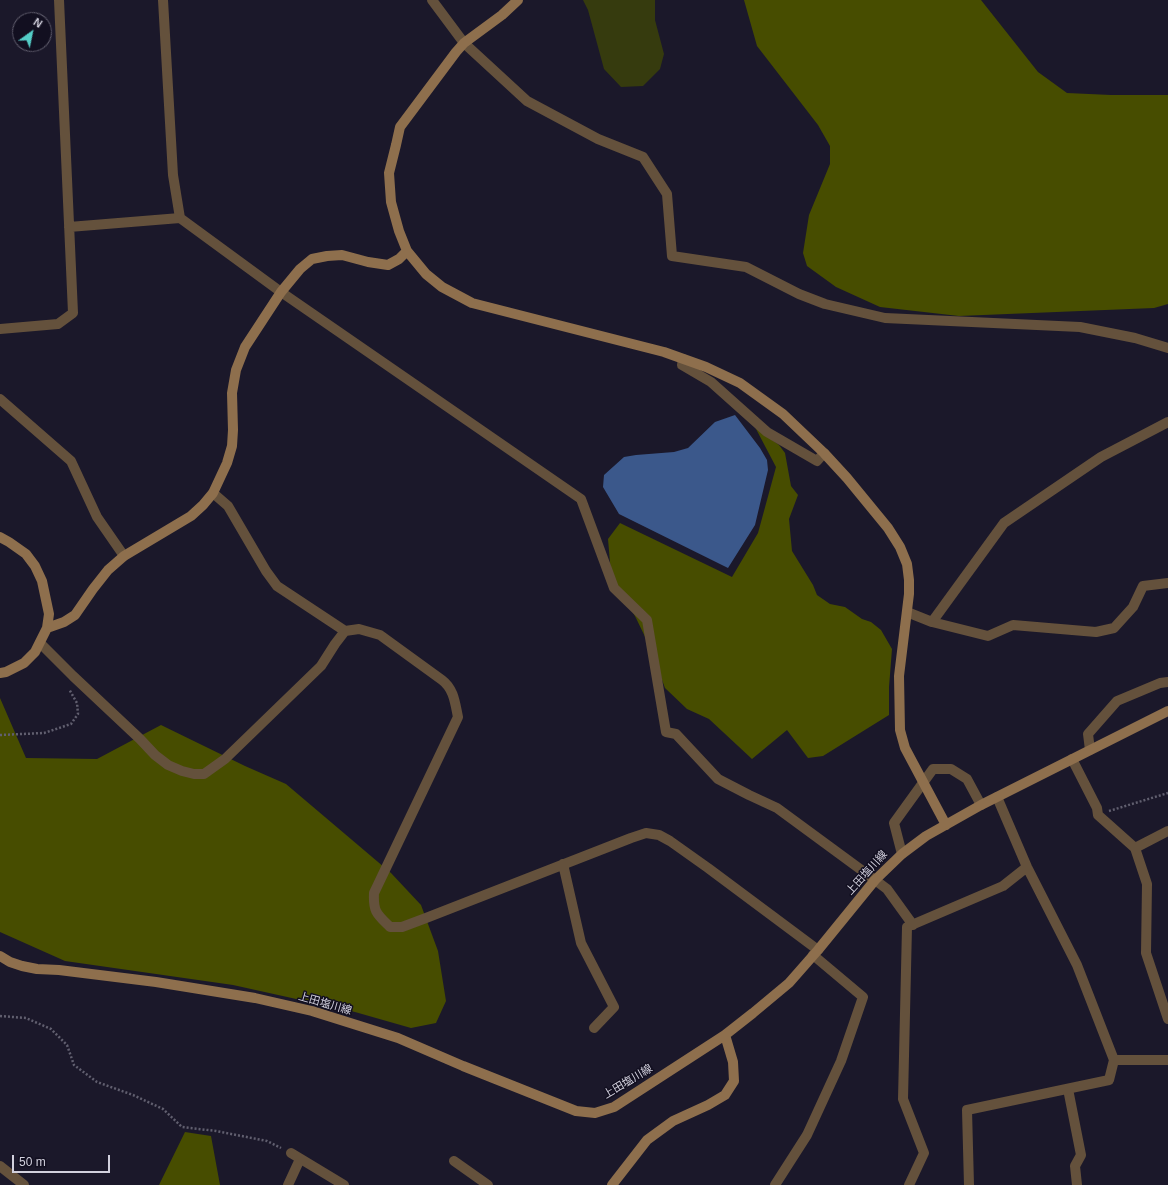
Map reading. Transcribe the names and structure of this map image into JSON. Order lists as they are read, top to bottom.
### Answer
{
  "streets": {
    "street": ["上田塩川線"]
  },
  "scale_bar": "50 m",
  "north": "top right"
}
